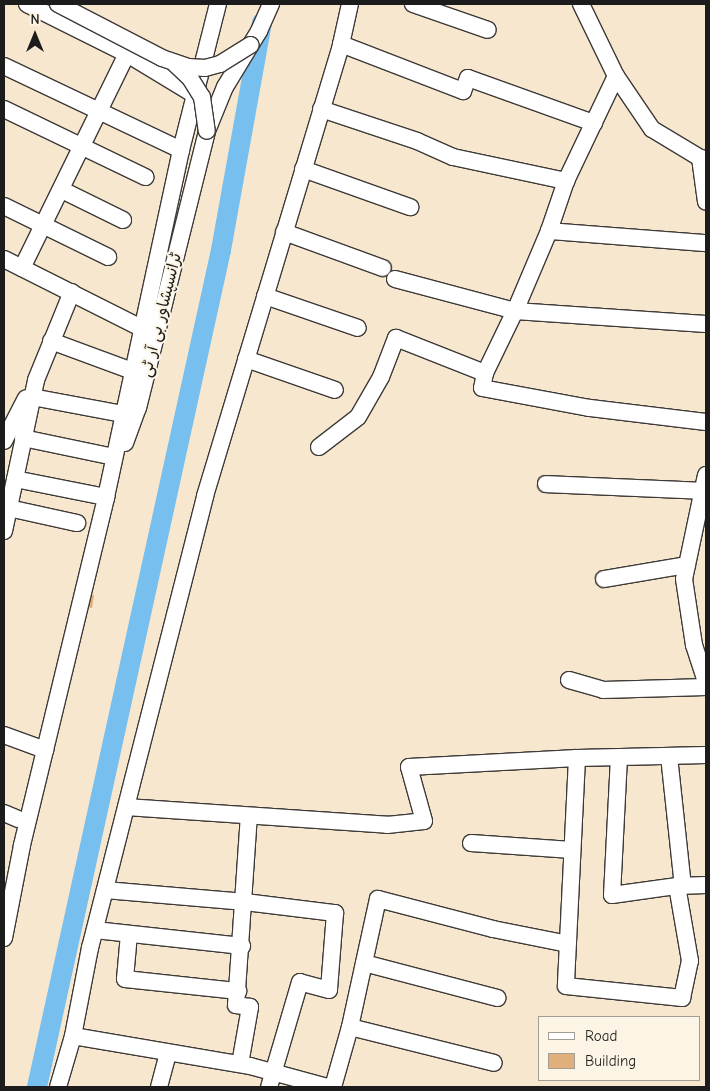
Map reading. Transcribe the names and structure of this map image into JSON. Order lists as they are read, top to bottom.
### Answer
{
  "streets": {
    "street": ["ٹرانسپشاور بی آر ٹی"]
  },
  "legend": ["Road", "Building"],
  "north": "top"
}
